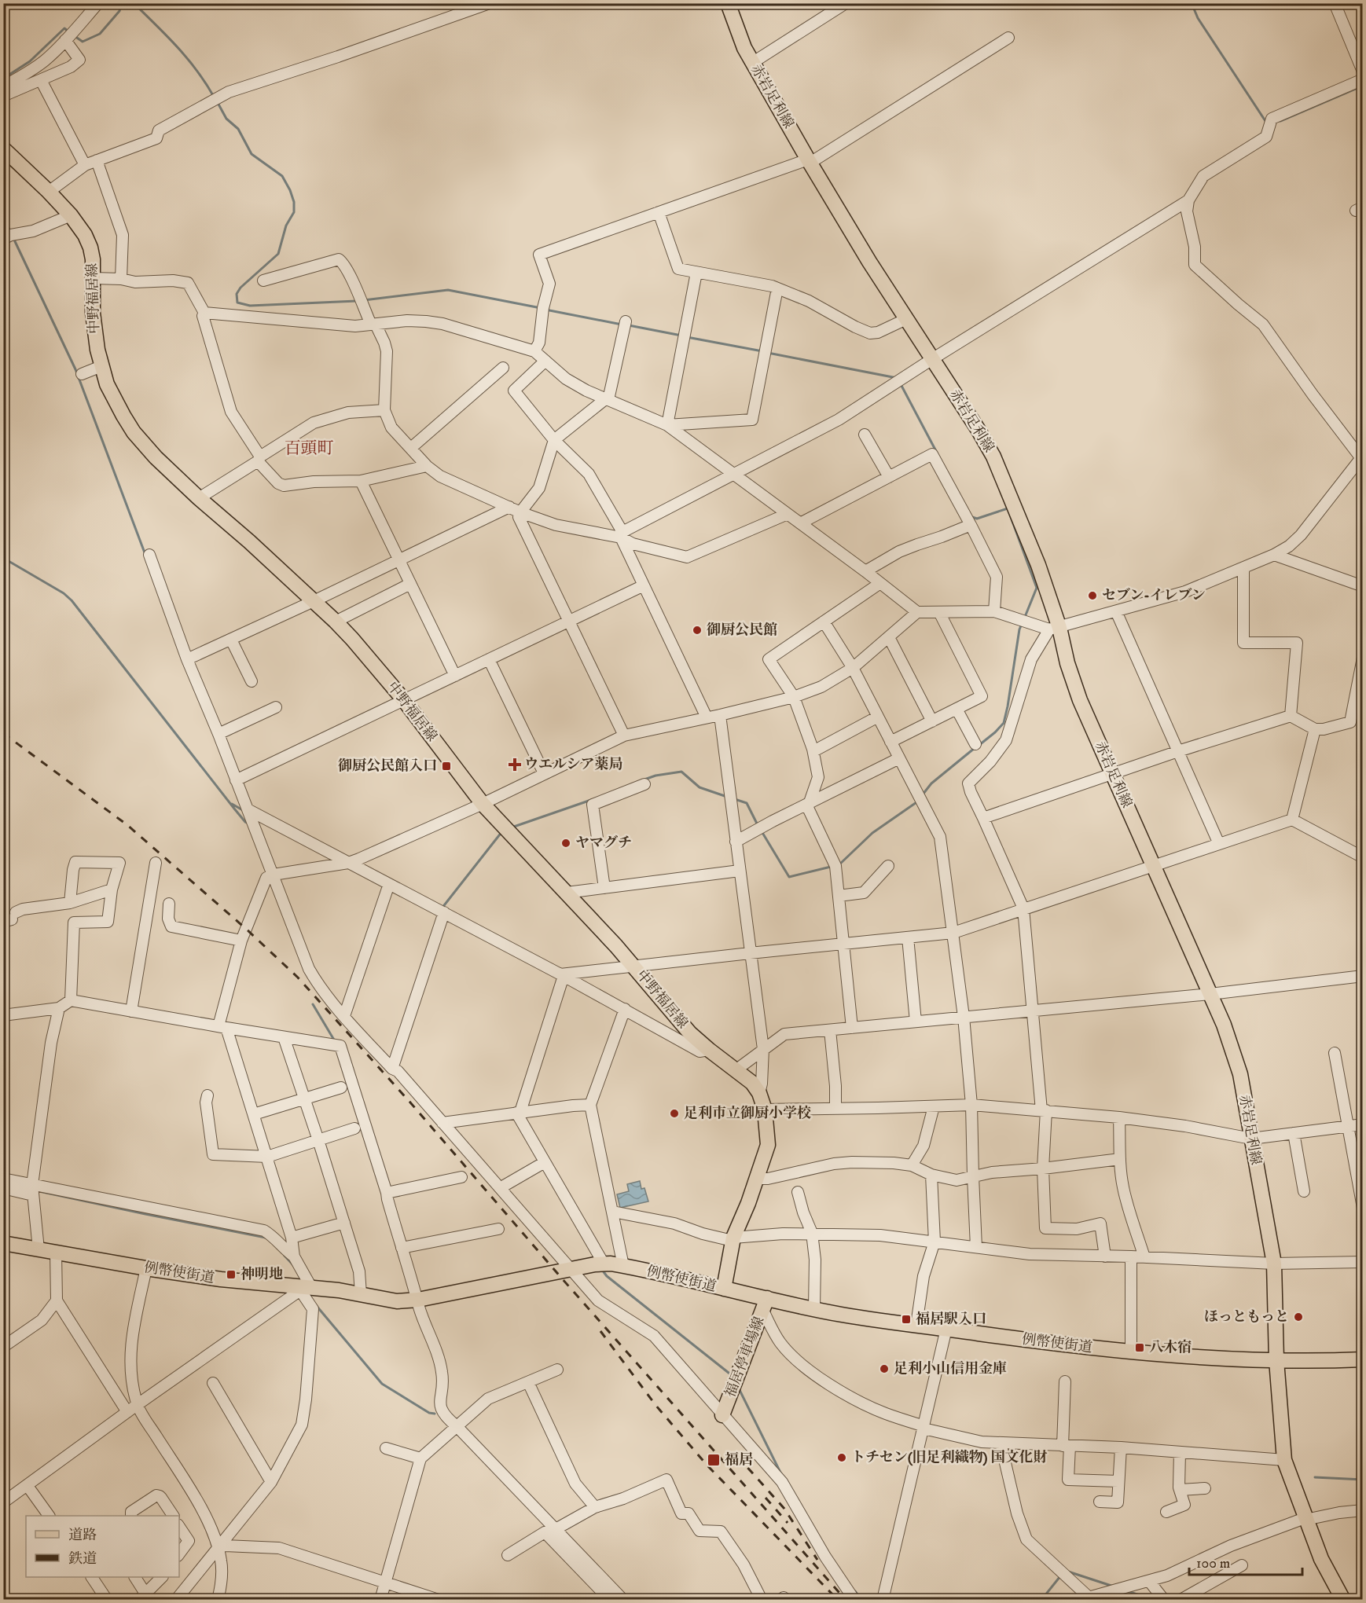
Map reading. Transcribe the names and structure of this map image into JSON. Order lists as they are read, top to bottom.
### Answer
{
  "streets": {
    "main road": [
      "赤岩足利線",
      "中野福居線",
      "例幣使街道",
      "福居停車場線"
    ]
  },
  "crossings": [
    ["赤岩足利線", "例幣使街道"],
    ["中野福居線", "例幣使街道"],
    ["例幣使街道", "福居停車場線"]
  ],
  "districts": ["百頭町"],
  "places": {
    "other": [
      "セブン-イレブン",
      "御厨公民館",
      "ヤマグチ",
      "足利市立御厨小学校",
      "ほっともっと",
      "足利小山信用金庫",
      "トチセン(旧足利織物) 国文化財"
    ],
    "health": ["ウエルシア薬局"],
    "transit": [
      "御厨公民館入口",
      "神明地",
      "福居駅入口",
      "八木宿",
      "福居"
    ]
  },
  "legend": ["道路", "鉄道"],
  "scale_bar": "100 m"
}
